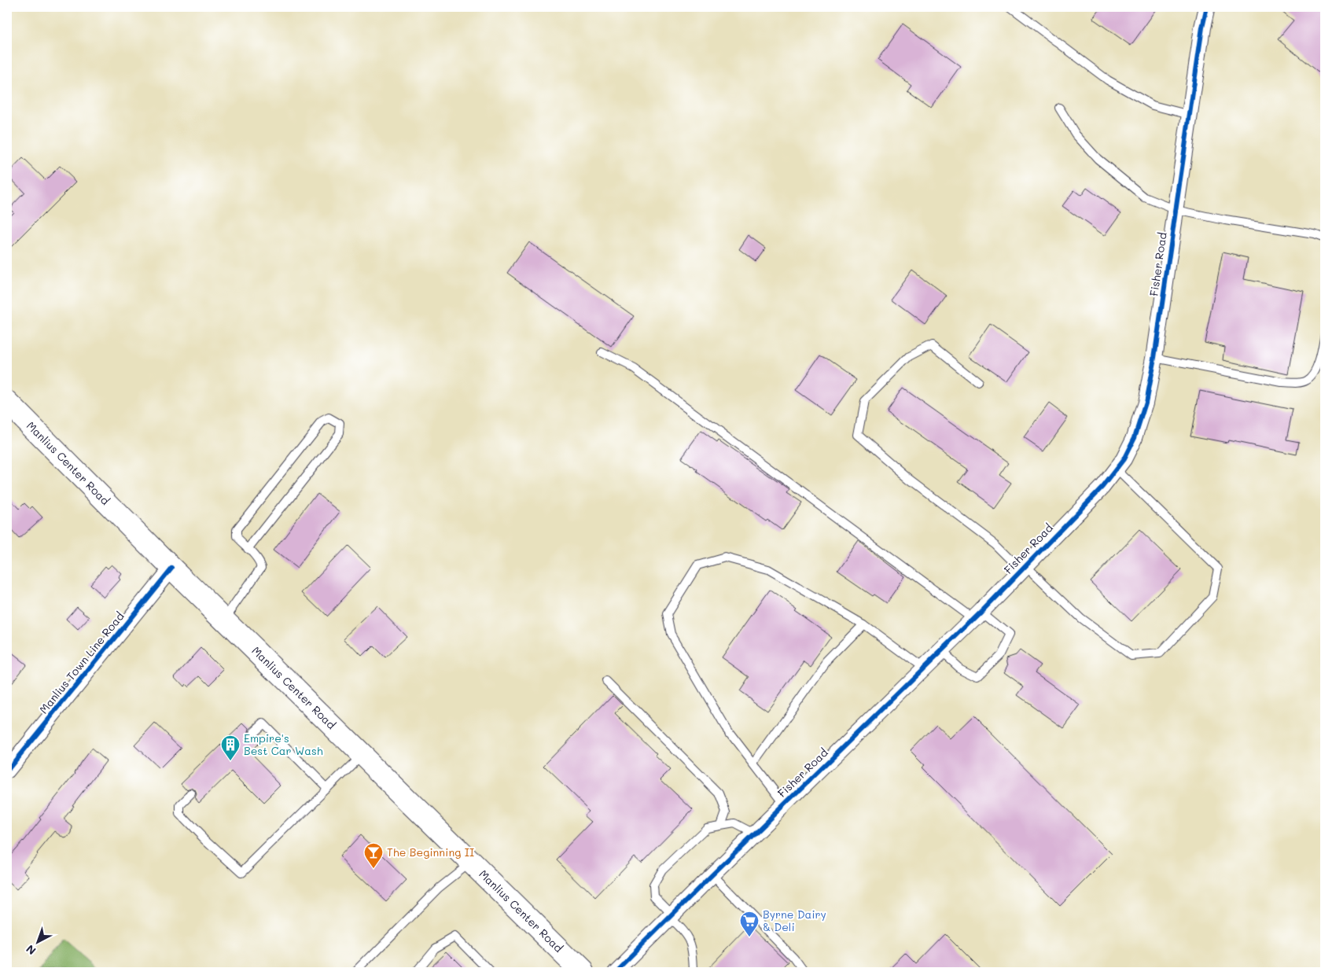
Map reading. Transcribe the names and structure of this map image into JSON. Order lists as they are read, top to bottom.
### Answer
{
  "streets": {
    "main road": ["Manlius Center Road"],
    "street": ["Fisher Road", "Manlius Town Line Road"]
  },
  "crossings": [
    ["Manlius Center Road", "Manlius Town Line Road"]
  ],
  "places": {
    "building": ["Empire's Best Car Wash"],
    "bar": ["The Beginning II"],
    "supermarket": ["Byrne Dairy & Deli"]
  },
  "north": "bottom left"
}
